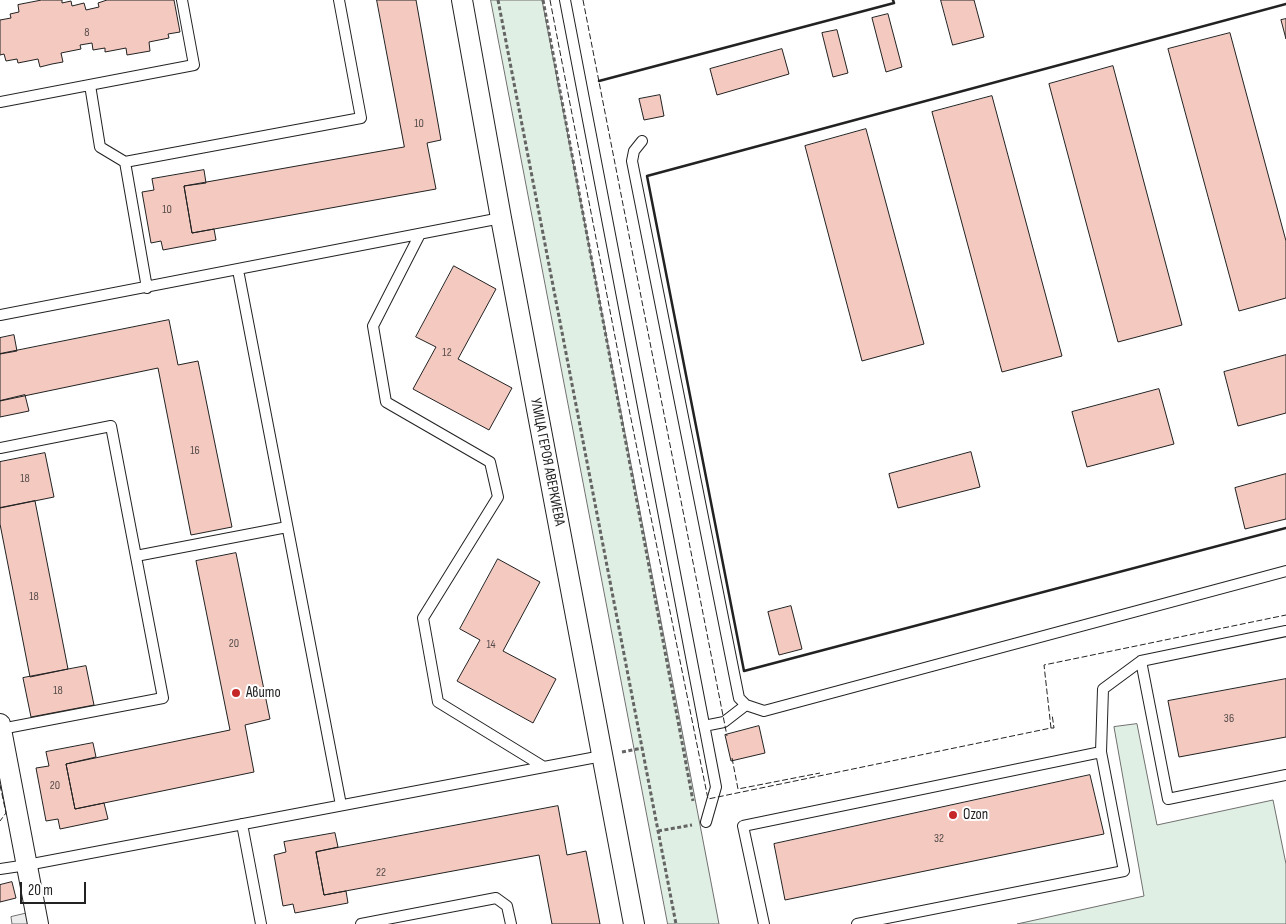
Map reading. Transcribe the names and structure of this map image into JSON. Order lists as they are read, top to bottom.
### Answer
{
  "streets": {
    "street": ["УЛИЦА ГЕРОЯ АВЕРКИЕВА"]
  },
  "places": ["Авито", "Ozon"],
  "house_numbers": [
    "8",
    "10",
    "10",
    "12",
    "16",
    "18",
    "18",
    "20",
    "14",
    "18",
    "36",
    "20",
    "32",
    "22"
  ],
  "scale_bar": "20 m"
}
